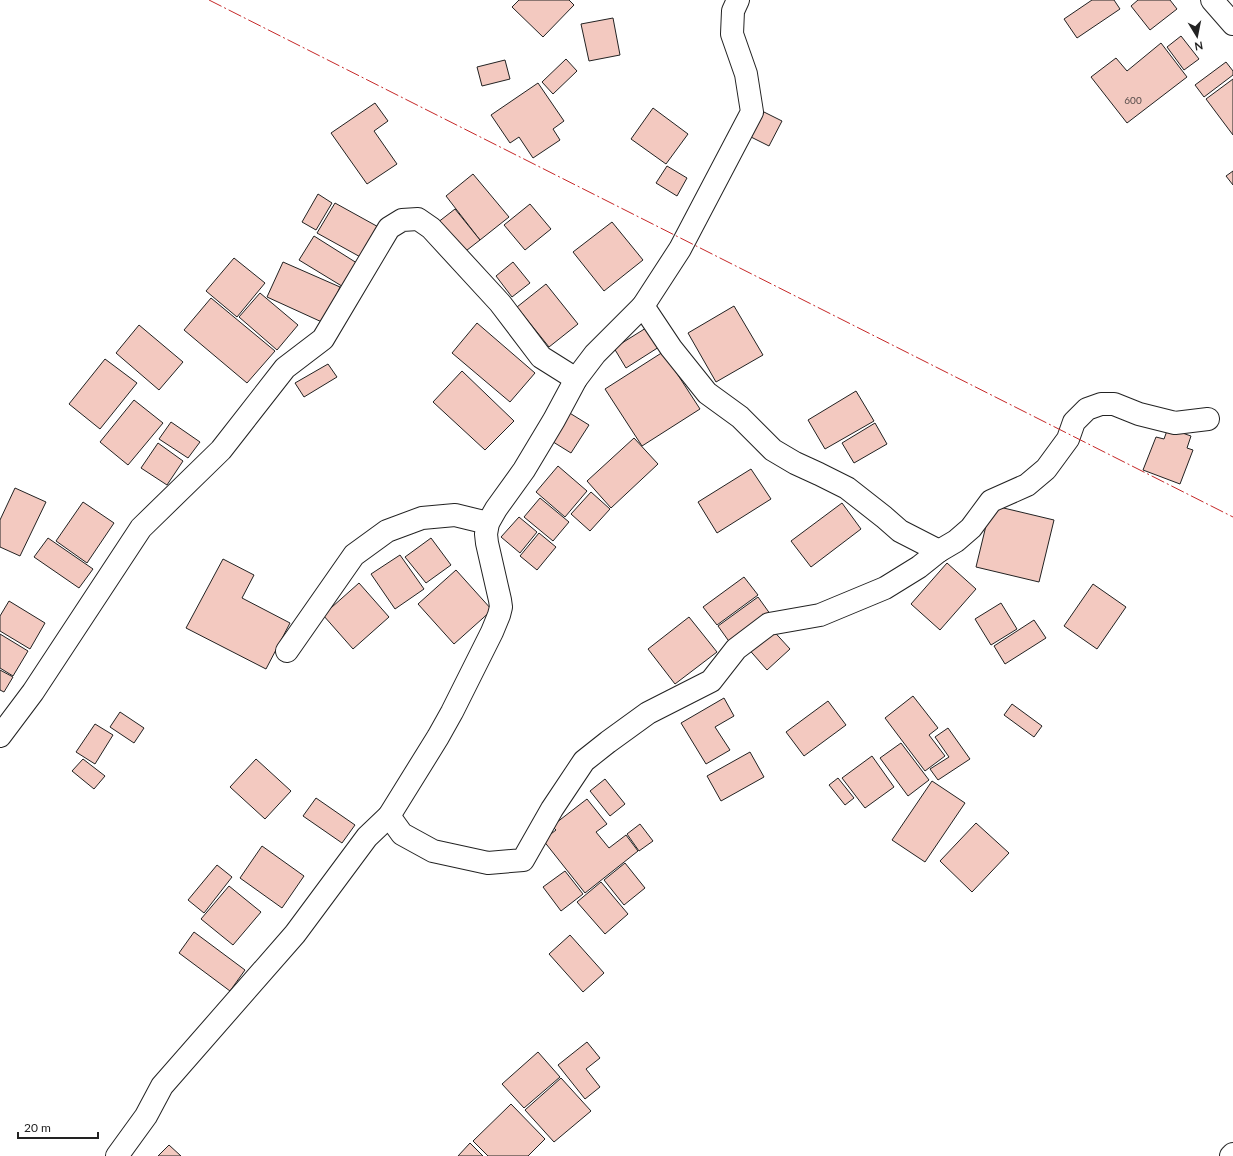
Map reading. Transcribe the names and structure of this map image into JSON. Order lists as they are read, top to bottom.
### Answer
{
  "house_numbers": ["600"],
  "scale_bar": "20 m",
  "north": "bottom"
}
